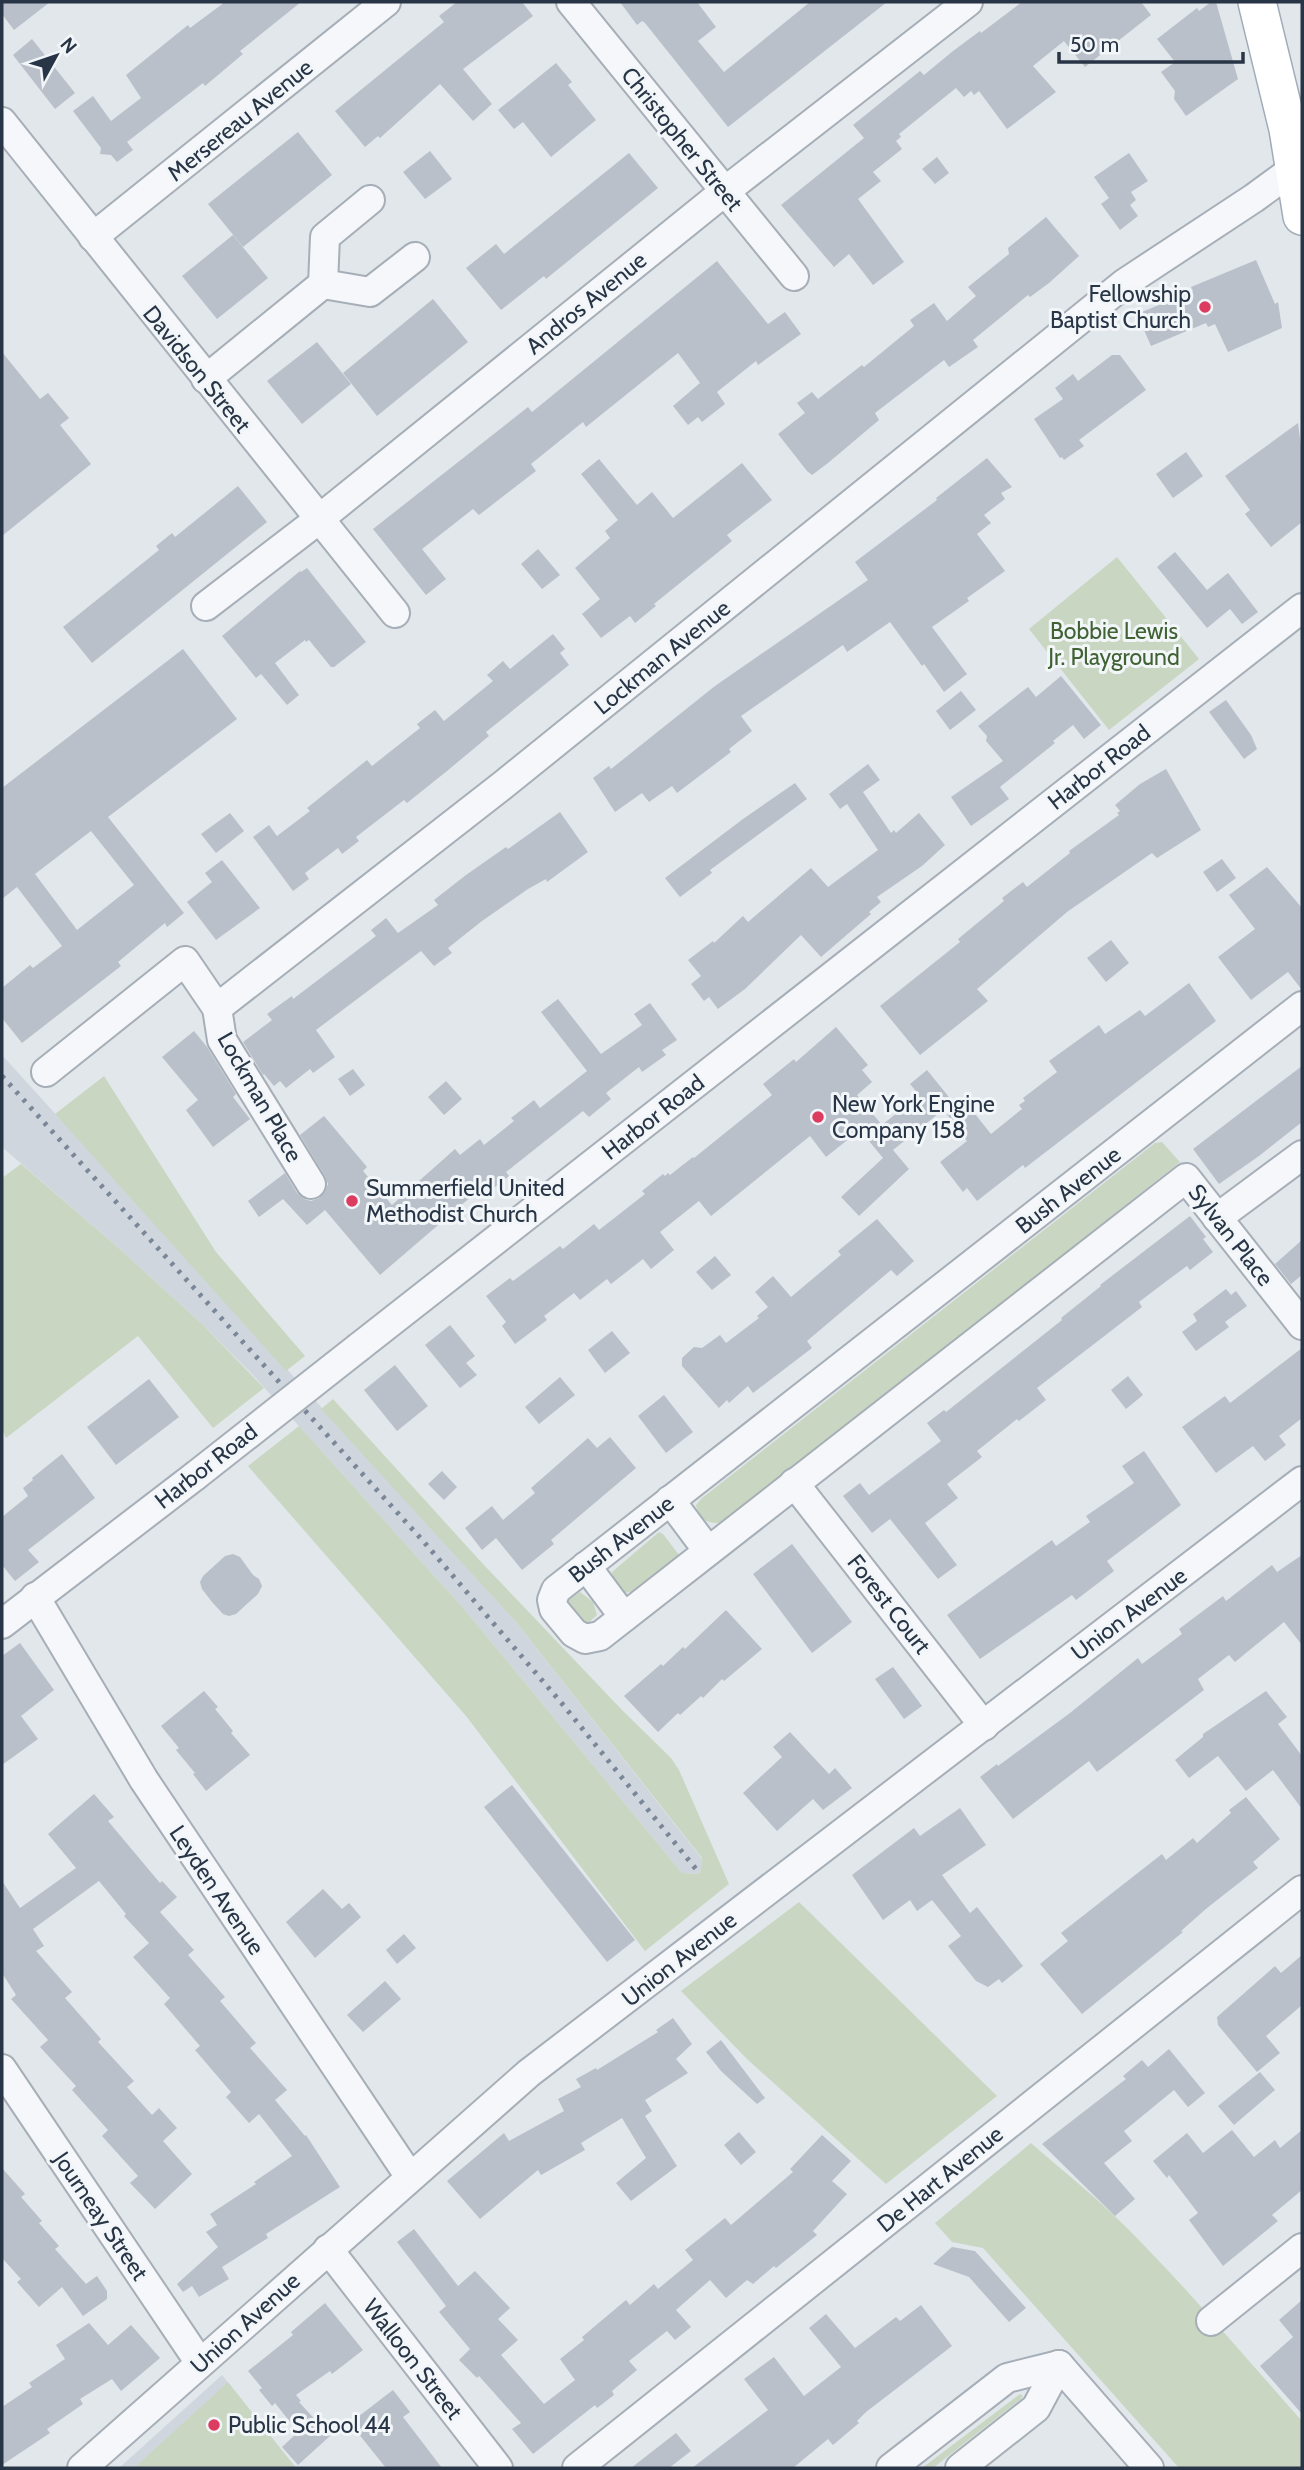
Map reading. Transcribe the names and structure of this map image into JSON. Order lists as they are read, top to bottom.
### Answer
{
  "streets": {
    "street": [
      "Mersereau Avenue",
      "Christopher Street",
      "Andros Avenue",
      "Davidson Street",
      "Lockman Avenue",
      "Harbor Road",
      "Lockman Place",
      "Bush Avenue",
      "Sylvan Place",
      "Forest Court",
      "Union Avenue",
      "Leyden Avenue",
      "De Hart Avenue",
      "Journeay Street",
      "Walloon Street"
    ]
  },
  "crossings": [
    ["Mersereau Avenue", "Davidson Street"],
    ["Christopher Street", "Andros Avenue"],
    ["Andros Avenue", "Davidson Street"],
    ["Lockman Avenue", "Lockman Place"],
    ["Harbor Road", "Leyden Avenue"],
    ["Bush Avenue", "Sylvan Place"],
    ["Bush Avenue", "Forest Court"],
    ["Forest Court", "Union Avenue"],
    ["Union Avenue", "Leyden Avenue"],
    ["Union Avenue", "Journeay Street"],
    ["Union Avenue", "Walloon Street"]
  ],
  "parks": ["Bobbie Lewis Jr. Playground"],
  "places": [
    "Fellowship Baptist Church",
    "New York Engine Company 158",
    "Summerfield United Methodist Church",
    "Public School 44"
  ],
  "scale_bar": "50 m",
  "north": "top right"
}
